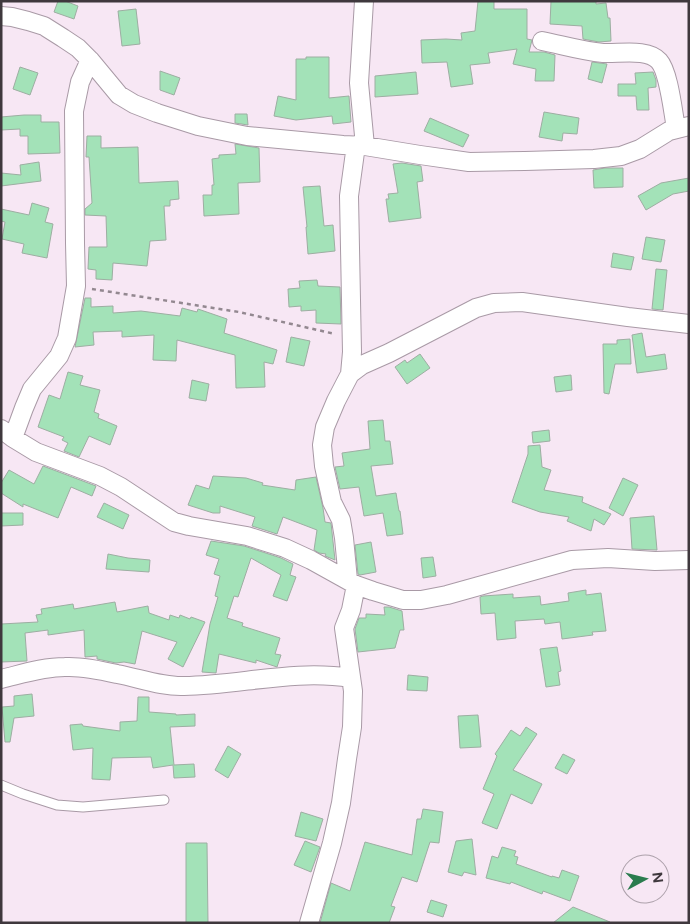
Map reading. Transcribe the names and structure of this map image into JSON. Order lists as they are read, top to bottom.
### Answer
{
  "north": "right"
}
